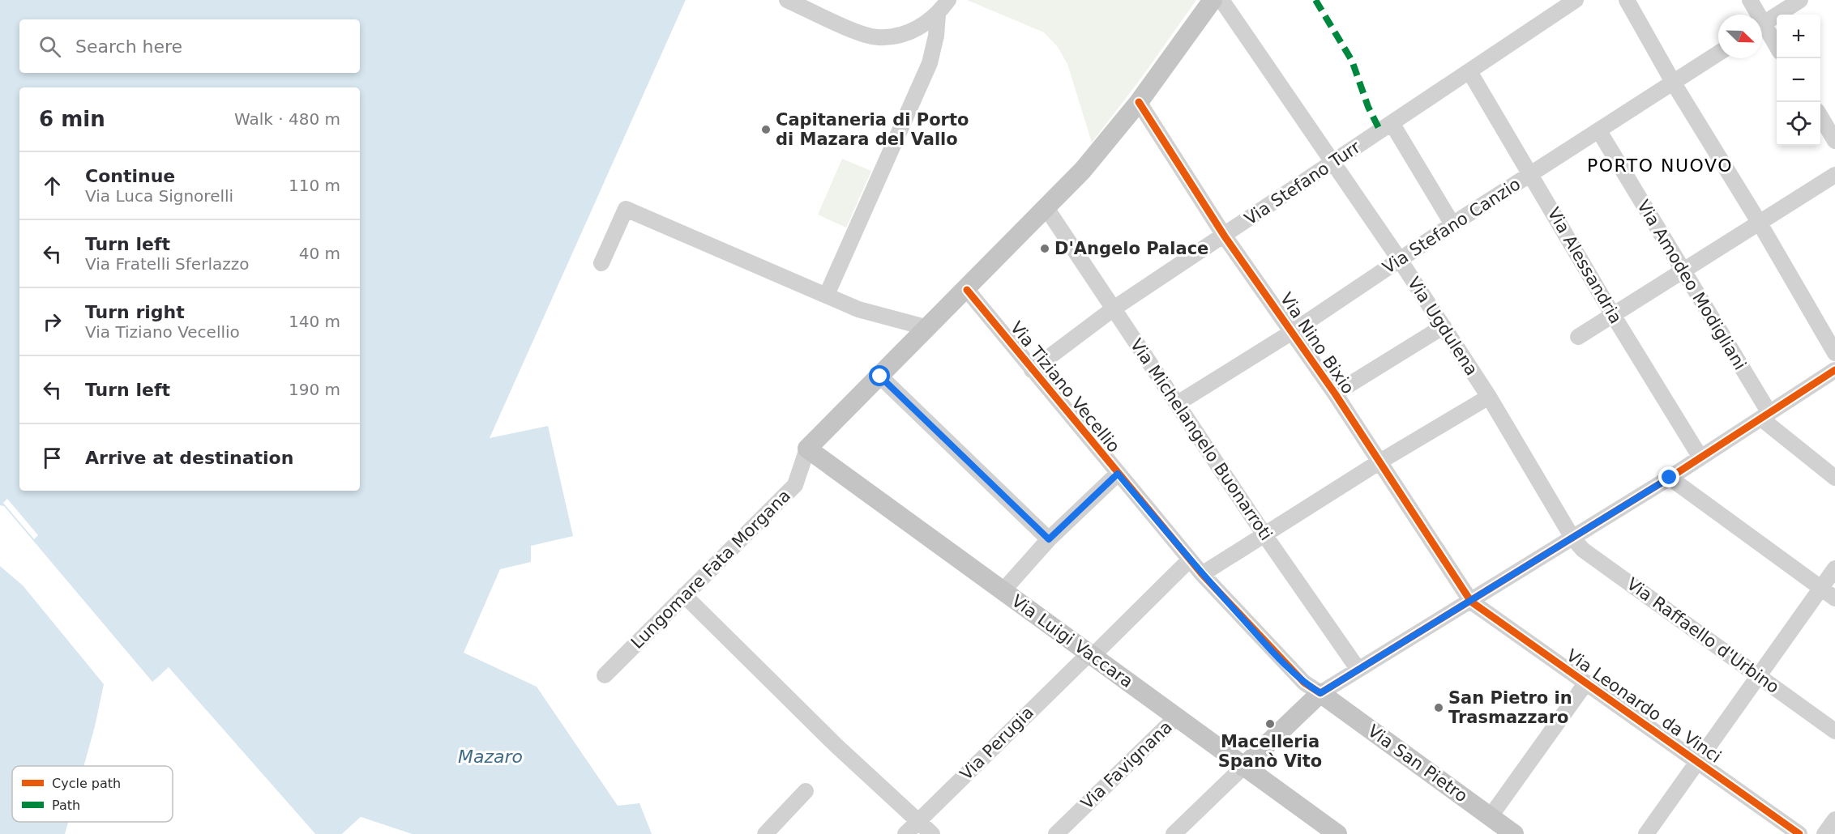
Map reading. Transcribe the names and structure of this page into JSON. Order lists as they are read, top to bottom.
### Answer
{
  "streets": {
    "main road": ["Lungomare Fata Morgana", "Via Luigi Vaccara", "Via San Pietro"],
    "street": [
      "Via Stefano Turr",
      "Via Stefano Canzio",
      "Via Alessandria",
      "Via Amodeo Modigliani",
      "Via Ugdulena",
      "Via Nino Bixio",
      "Via Tiziano Vecellio",
      "Via Michelangelo Buonarroti",
      "Via Raffaello d'Urbino",
      "Via Leonardo da Vinci",
      "Via Perugia",
      "Via Favignana"
    ]
  },
  "crossings": [
    ["Via Stefano Turr", "Via Alessandria"],
    ["Via Stefano Turr", "Via Ugdulena"],
    ["Via Stefano Turr", "Via Nino Bixio"],
    ["Via Stefano Turr", "Via Tiziano Vecellio"],
    ["Via Stefano Turr", "Via Michelangelo Buonarroti"],
    ["Via Stefano Canzio", "Via Alessandria"],
    ["Via Stefano Canzio", "Via Amodeo Modigliani"],
    ["Via Stefano Canzio", "Via Ugdulena"],
    ["Via Stefano Canzio", "Via Nino Bixio"],
    ["Via Stefano Canzio", "Via Michelangelo Buonarroti"],
    ["Via Ugdulena", "Via Raffaello d'Urbino"],
    ["Via Nino Bixio", "Lungomare Fata Morgana"],
    ["Via Nino Bixio", "Via Leonardo da Vinci"],
    ["Via Tiziano Vecellio", "Lungomare Fata Morgana"],
    ["Via Tiziano Vecellio", "Via Perugia"],
    ["Via Tiziano Vecellio", "Via San Pietro"],
    ["Via Michelangelo Buonarroti", "Lungomare Fata Morgana"],
    ["Lungomare Fata Morgana", "Via Luigi Vaccara"],
    ["Via Luigi Vaccara", "Via Perugia"],
    ["Via Luigi Vaccara", "Via Favignana"]
  ],
  "districts": ["PORTO NUOVO"],
  "water": ["Mazaro"],
  "places": [
    "Capitaneria di Porto di Mazara del Vallo",
    "D'Angelo Palace",
    "San Pietro in Trasmazzaro",
    "Macelleria Spanò Vito"
  ],
  "legend": ["Cycle path", "Path"],
  "north": "bottom right",
  "page": {
    "map_buttons": ["+", "−"],
    "search": "Search here",
    "heading": ["6 min", "Walk · 480 m"],
    "list": [
      ["Continue", "Via Luca Signorelli", "110 m"],
      ["Turn left", "Via Fratelli Sferlazzo", "40 m"],
      ["Turn right", "Via Tiziano Vecellio", "140 m"],
      ["Turn left", "190 m"],
      "Arrive at destination"
    ]
  }
}
